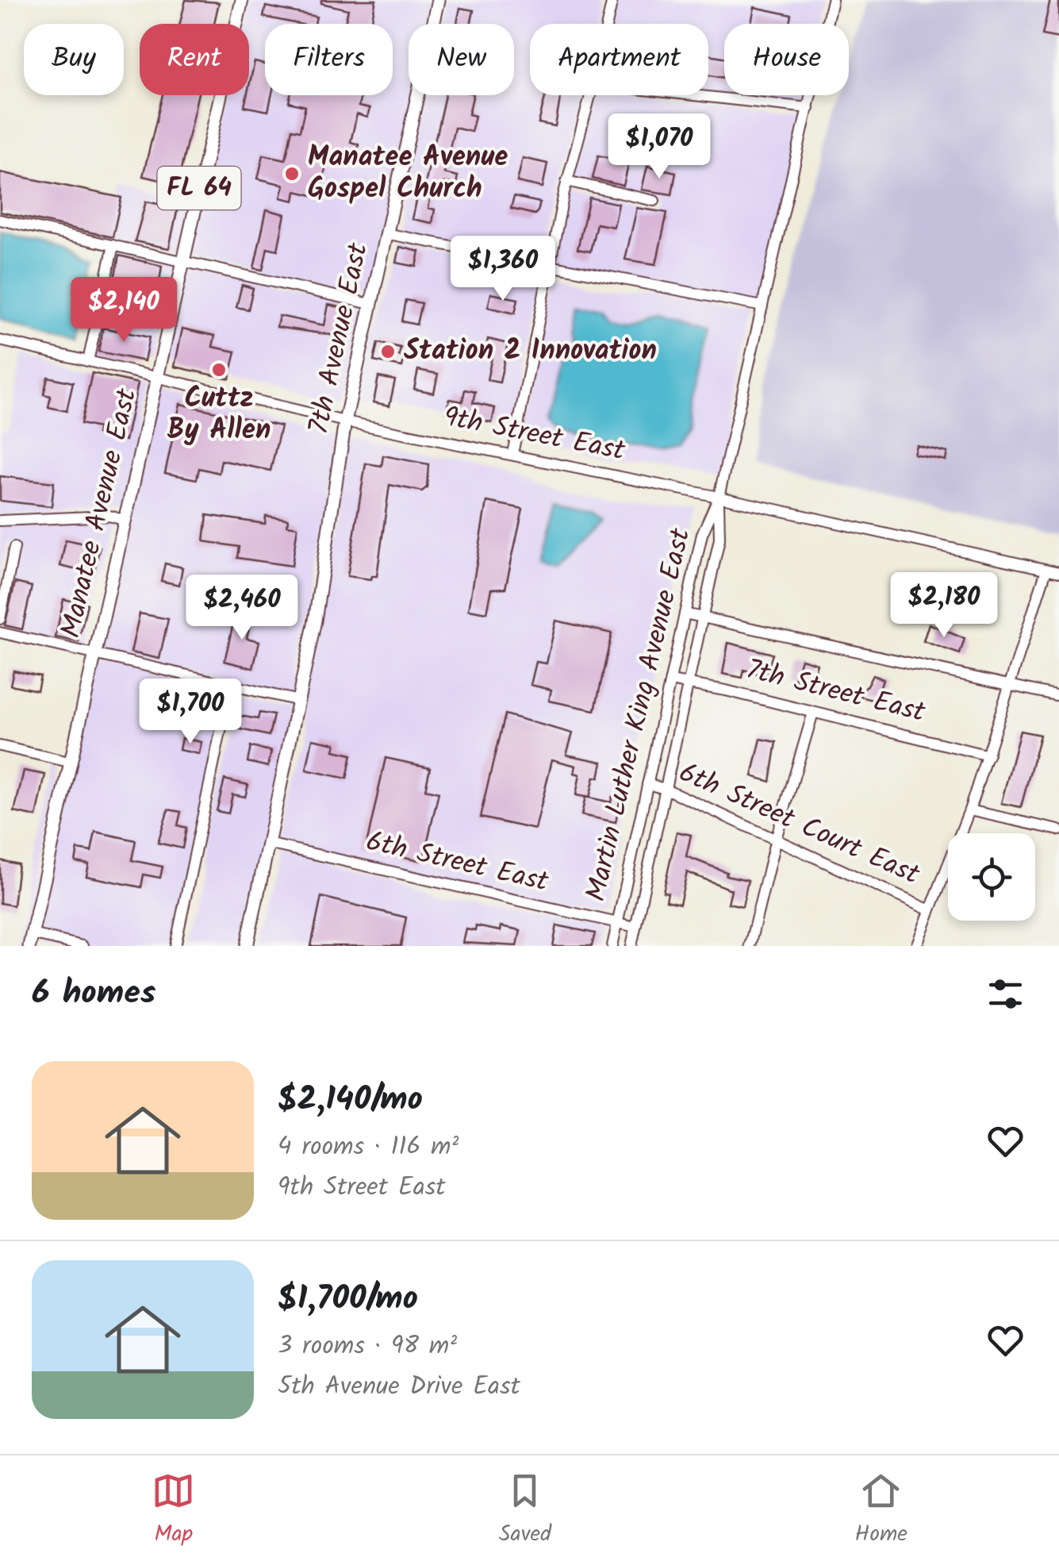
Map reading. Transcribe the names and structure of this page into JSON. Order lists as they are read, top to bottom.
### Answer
{
  "streets": {
    "main road": ["FL 64", "7th Avenue East", "Manatee Avenue East"],
    "street": [
      "9th Street East",
      "7th Street East",
      "Martin Luther King Avenue East",
      "6th Street Court East",
      "6th Street East"
    ]
  },
  "crossings": [
    ["7th Avenue East", "9th Street East"],
    ["7th Avenue East", "6th Street East"],
    ["9th Street East", "Manatee Avenue East"],
    ["9th Street East", "Martin Luther King Avenue East"],
    ["7th Street East", "Martin Luther King Avenue East"],
    ["Martin Luther King Avenue East", "6th Street Court East"],
    ["Martin Luther King Avenue East", "6th Street East"]
  ],
  "places": ["Manatee Avenue Gospel Church", "Station 2 Innovation", "Cuttz By Allen"],
  "page": {
    "chip": [
      "Buy",
      "Rent",
      "Filters",
      "New",
      "Apartment",
      "House"
    ],
    "price": [
      "$1,070",
      "$1,360",
      "$2,140",
      "$2,180",
      "$2,460",
      "$1,700"
    ],
    "heading": "6 homes",
    "list": [
      {
        "name": "$2,140/mo",
        "note": "4 rooms · 116 m² · 9th Street East"
      },
      {
        "name": "$1,700/mo",
        "note": "3 rooms · 98 m² · 5th Avenue Drive East"
      }
    ],
    "tabs": ["Map", "Saved", "Home"]
  }
}
